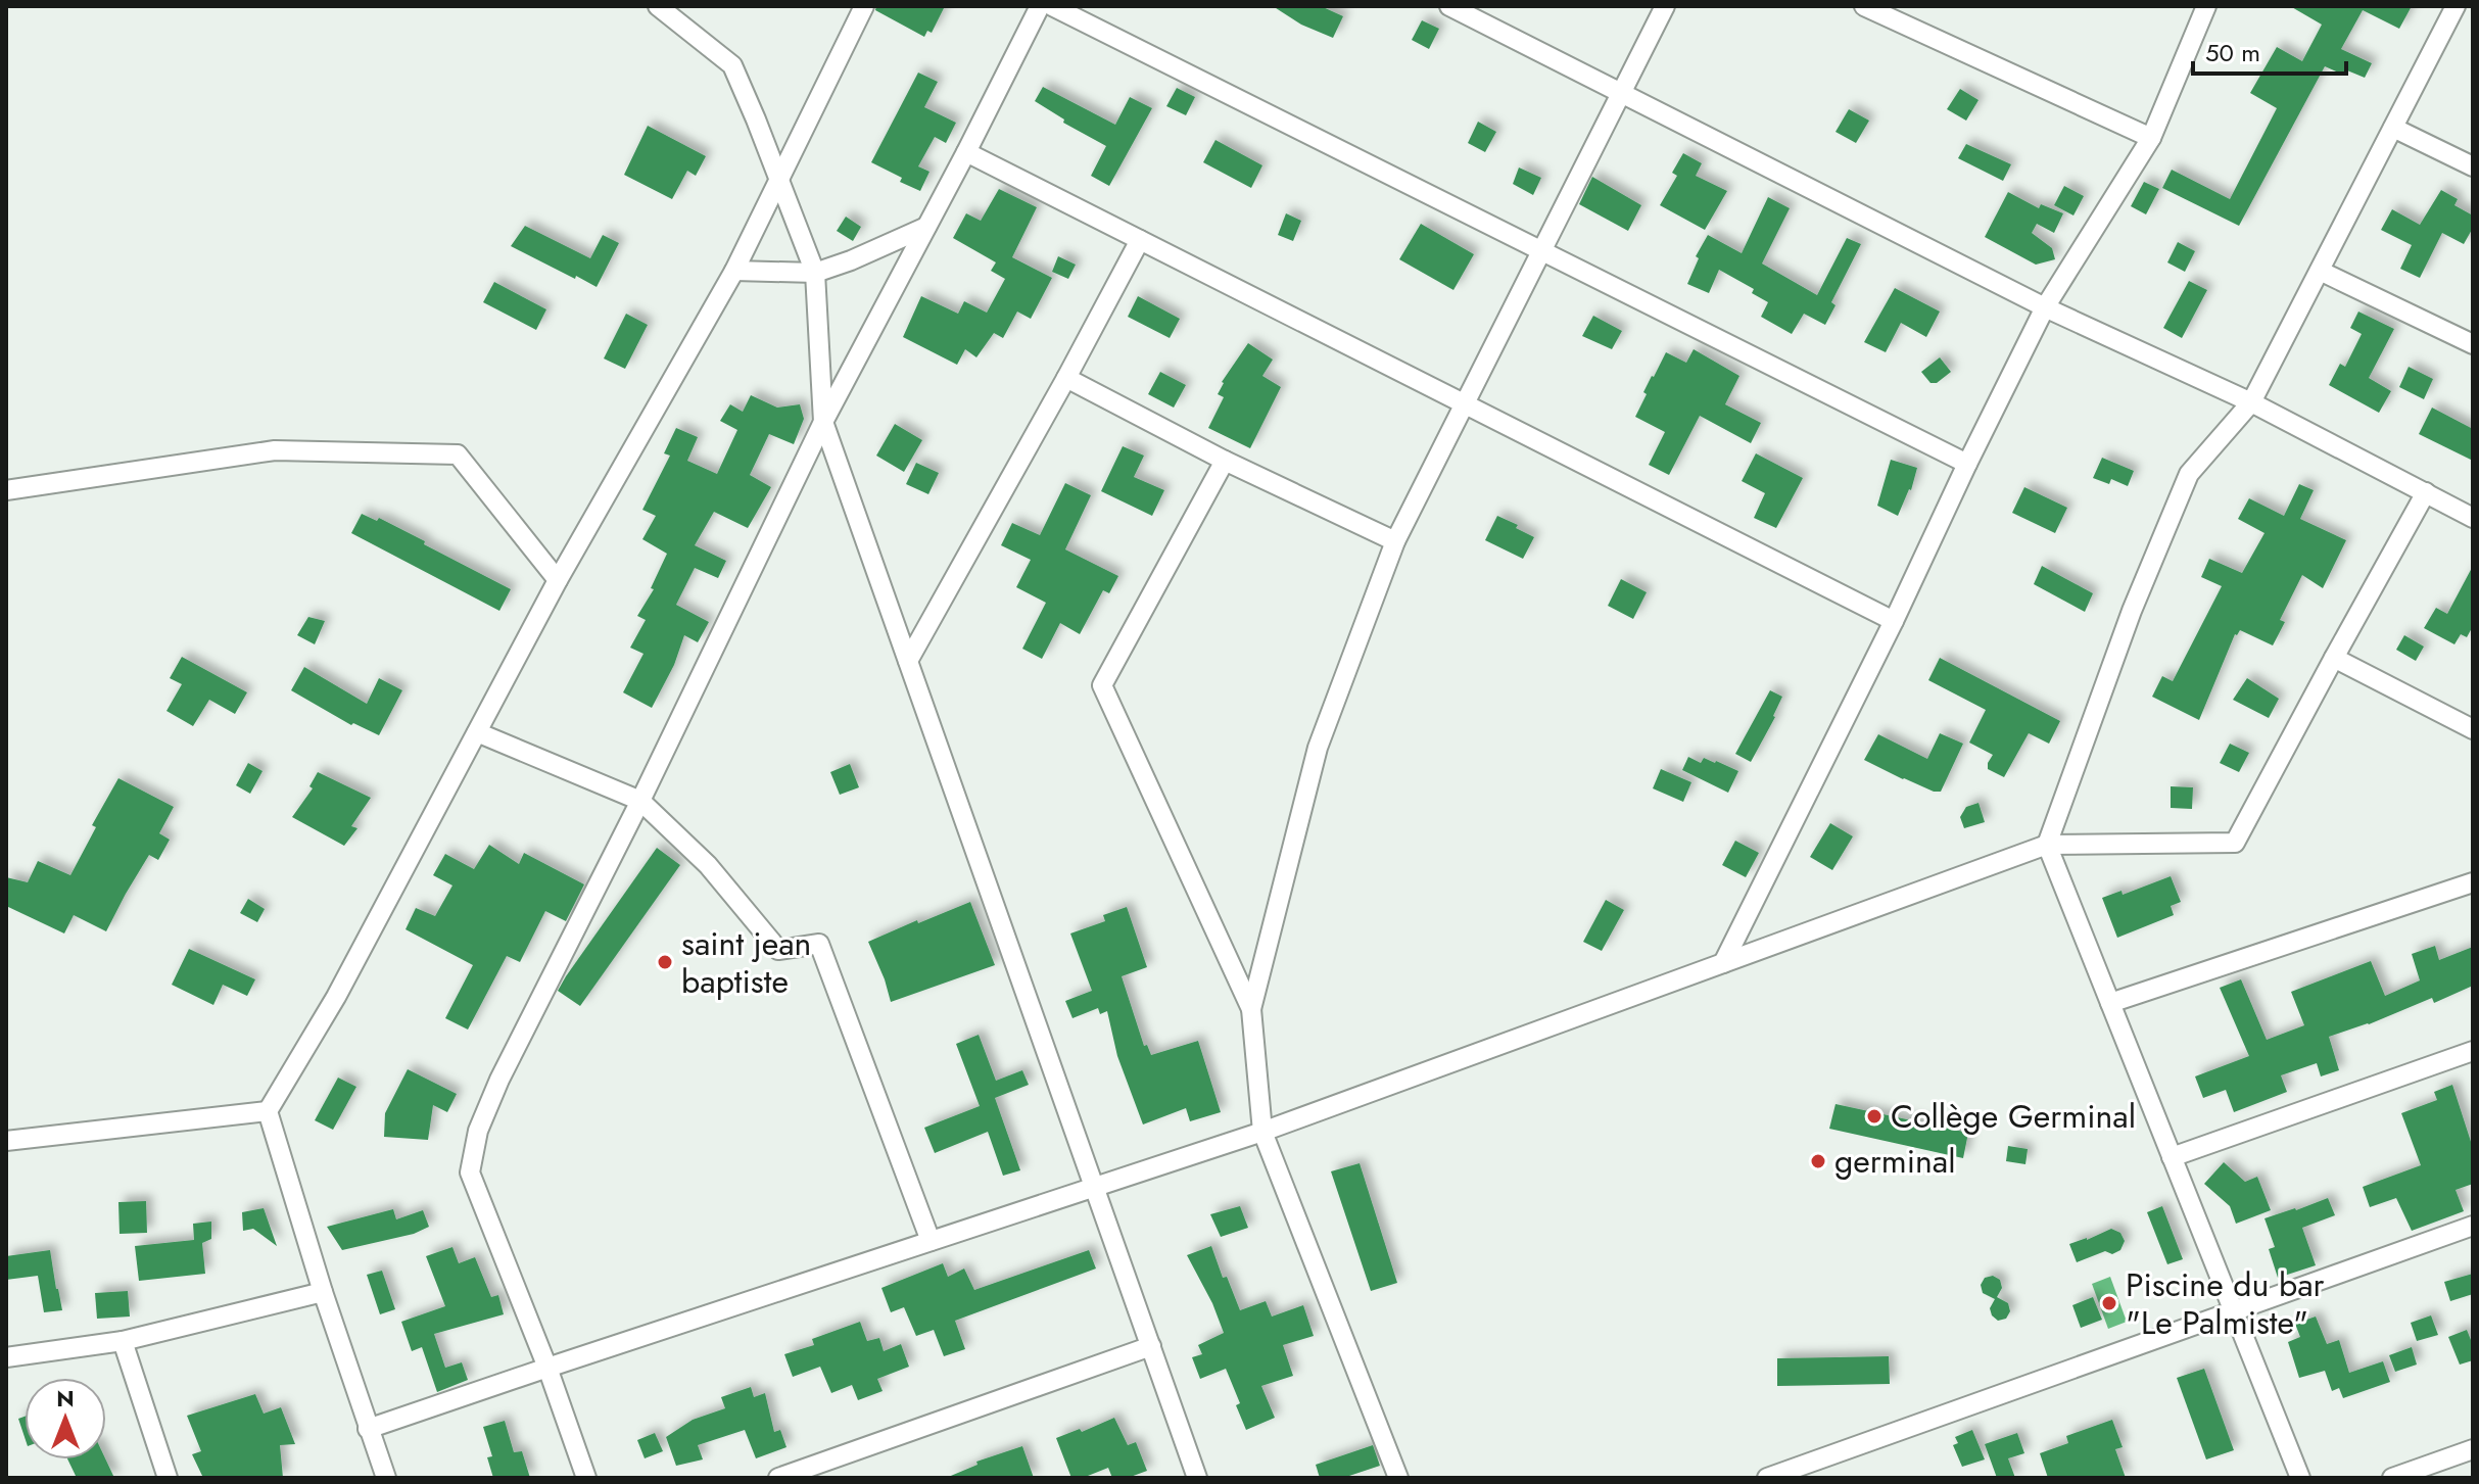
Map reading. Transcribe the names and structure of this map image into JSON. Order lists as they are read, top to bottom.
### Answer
{
  "places": [
    "saint jean baptiste",
    "Collège Germinal",
    "germinal",
    "Piscine du bar \"Le Palmiste\""
  ],
  "scale_bar": "50 m",
  "north": "top"
}
